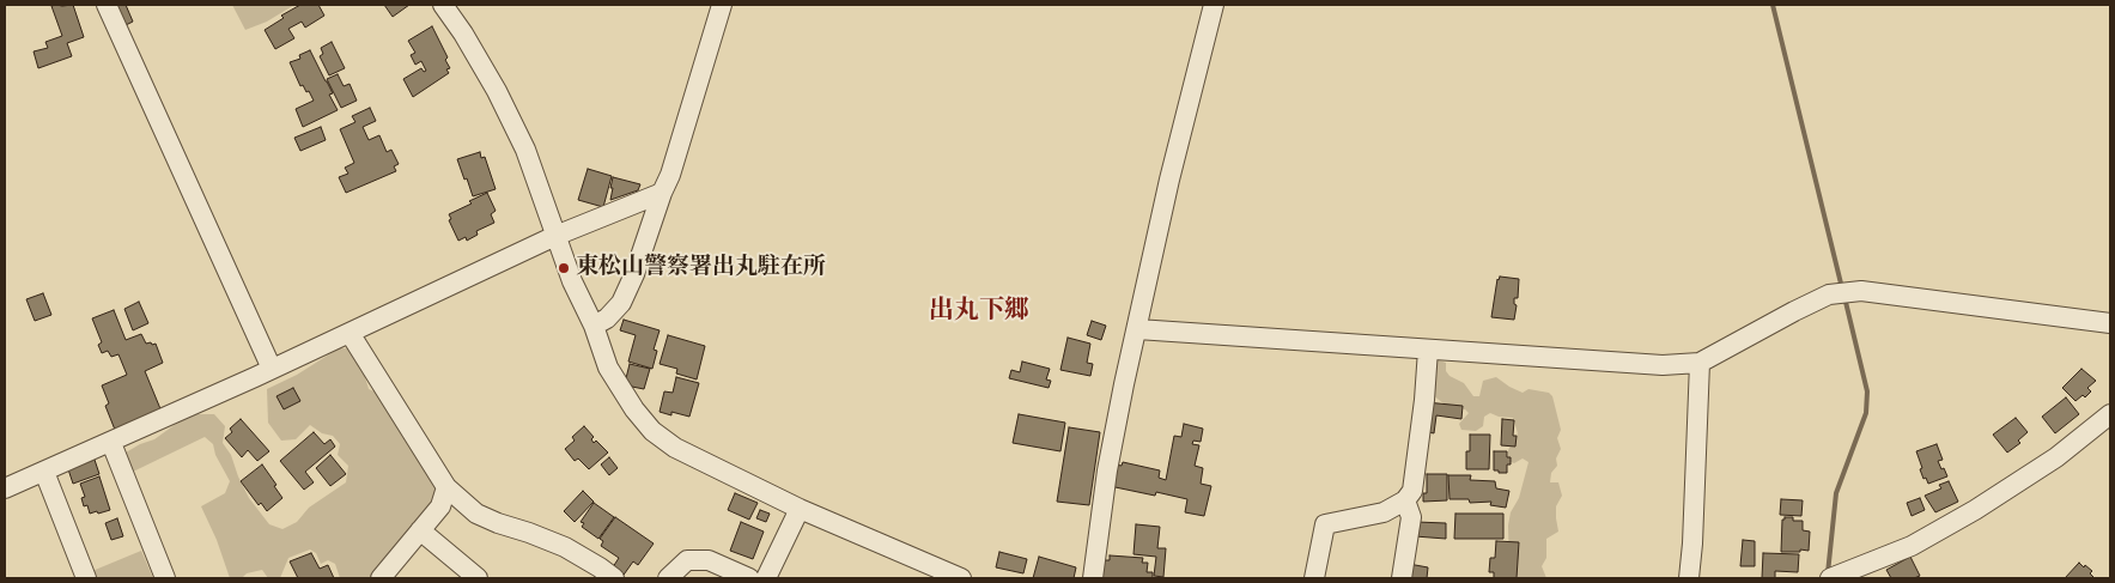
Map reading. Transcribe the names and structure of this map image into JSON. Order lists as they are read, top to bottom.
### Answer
{
  "districts": ["出丸下郷"],
  "places": ["東松山警察署出丸駐在所"]
}
